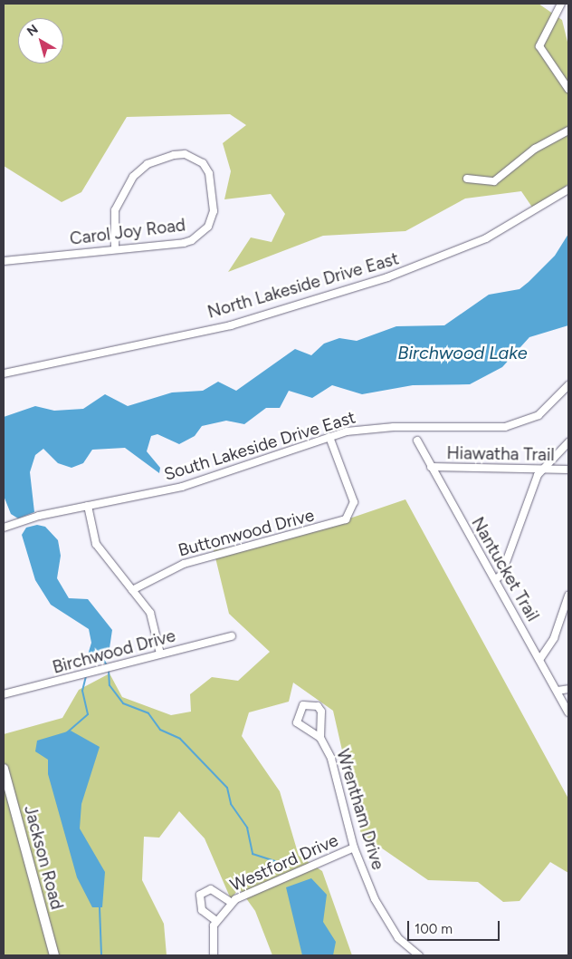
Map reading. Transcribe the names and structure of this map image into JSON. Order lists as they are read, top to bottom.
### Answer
{
  "streets": {
    "street": [
      "Carol Joy Road",
      "North Lakeside Drive East",
      "South Lakeside Drive East",
      "Hiawatha Trail",
      "Buttonwood Drive",
      "Nantucket Trail",
      "Birchwood Drive",
      "Wrentham Drive",
      "Jackson Road",
      "Westford Drive"
    ]
  },
  "crossings": [
    ["South Lakeside Drive East", "Buttonwood Drive"],
    ["Hiawatha Trail", "Nantucket Trail"],
    ["Wrentham Drive", "Westford Drive"]
  ],
  "water": ["Birchwood Lake"],
  "scale_bar": "100 m",
  "north": "top left"
}
